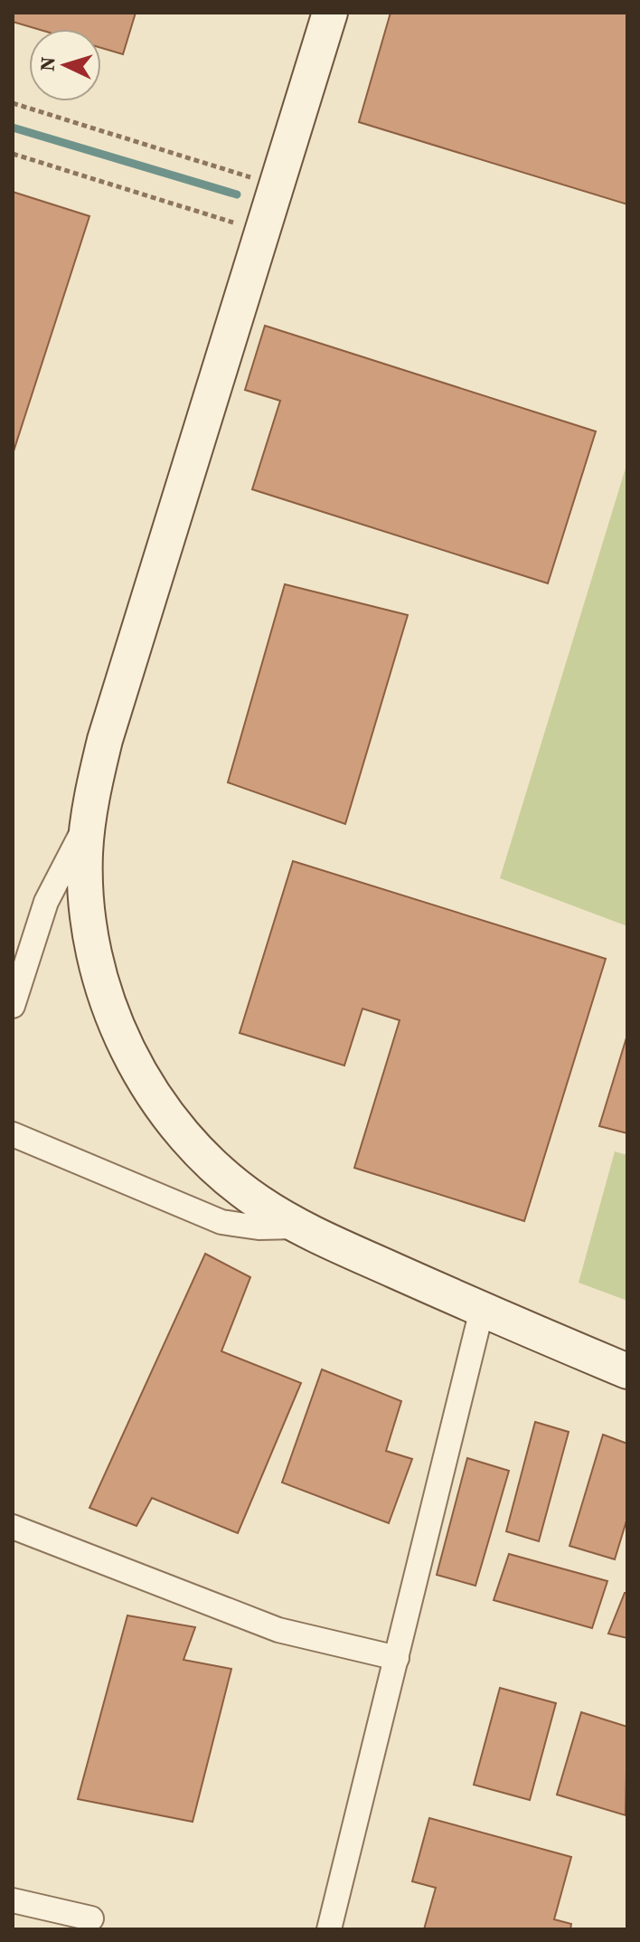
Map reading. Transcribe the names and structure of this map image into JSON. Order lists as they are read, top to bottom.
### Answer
{
  "north": "left"
}
